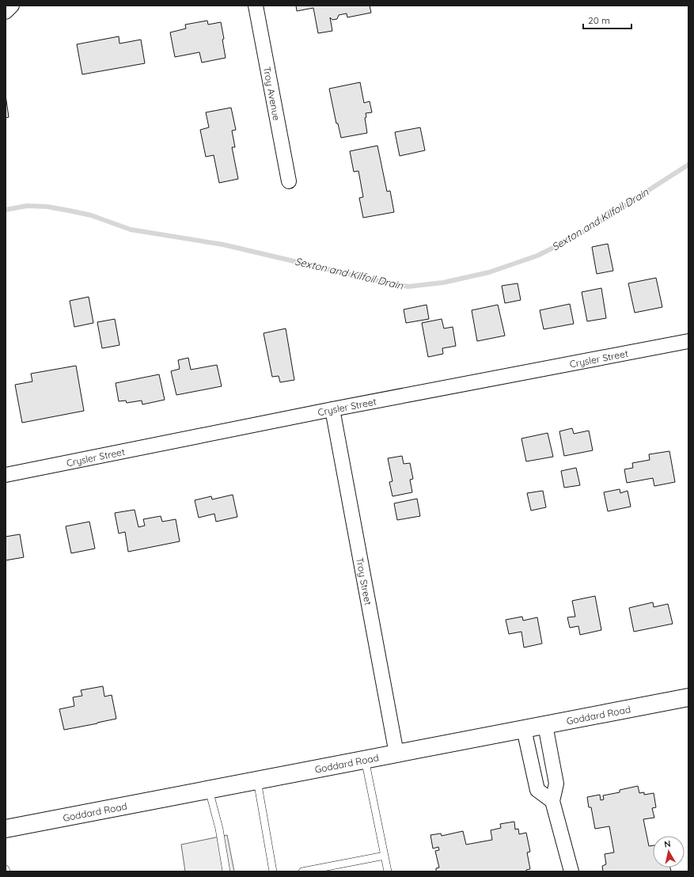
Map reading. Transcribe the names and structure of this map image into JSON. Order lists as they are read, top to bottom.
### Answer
{
  "streets": {
    "main road": ["Goddard Road"],
    "street": ["Troy Avenue", "Crysler Street", "Troy Street"]
  },
  "crossings": [
    ["Crysler Street", "Troy Street"],
    ["Troy Street", "Goddard Road"]
  ],
  "water": ["Sexton and Kilfoil Drain"],
  "scale_bar": "20 m",
  "north": "top"
}
